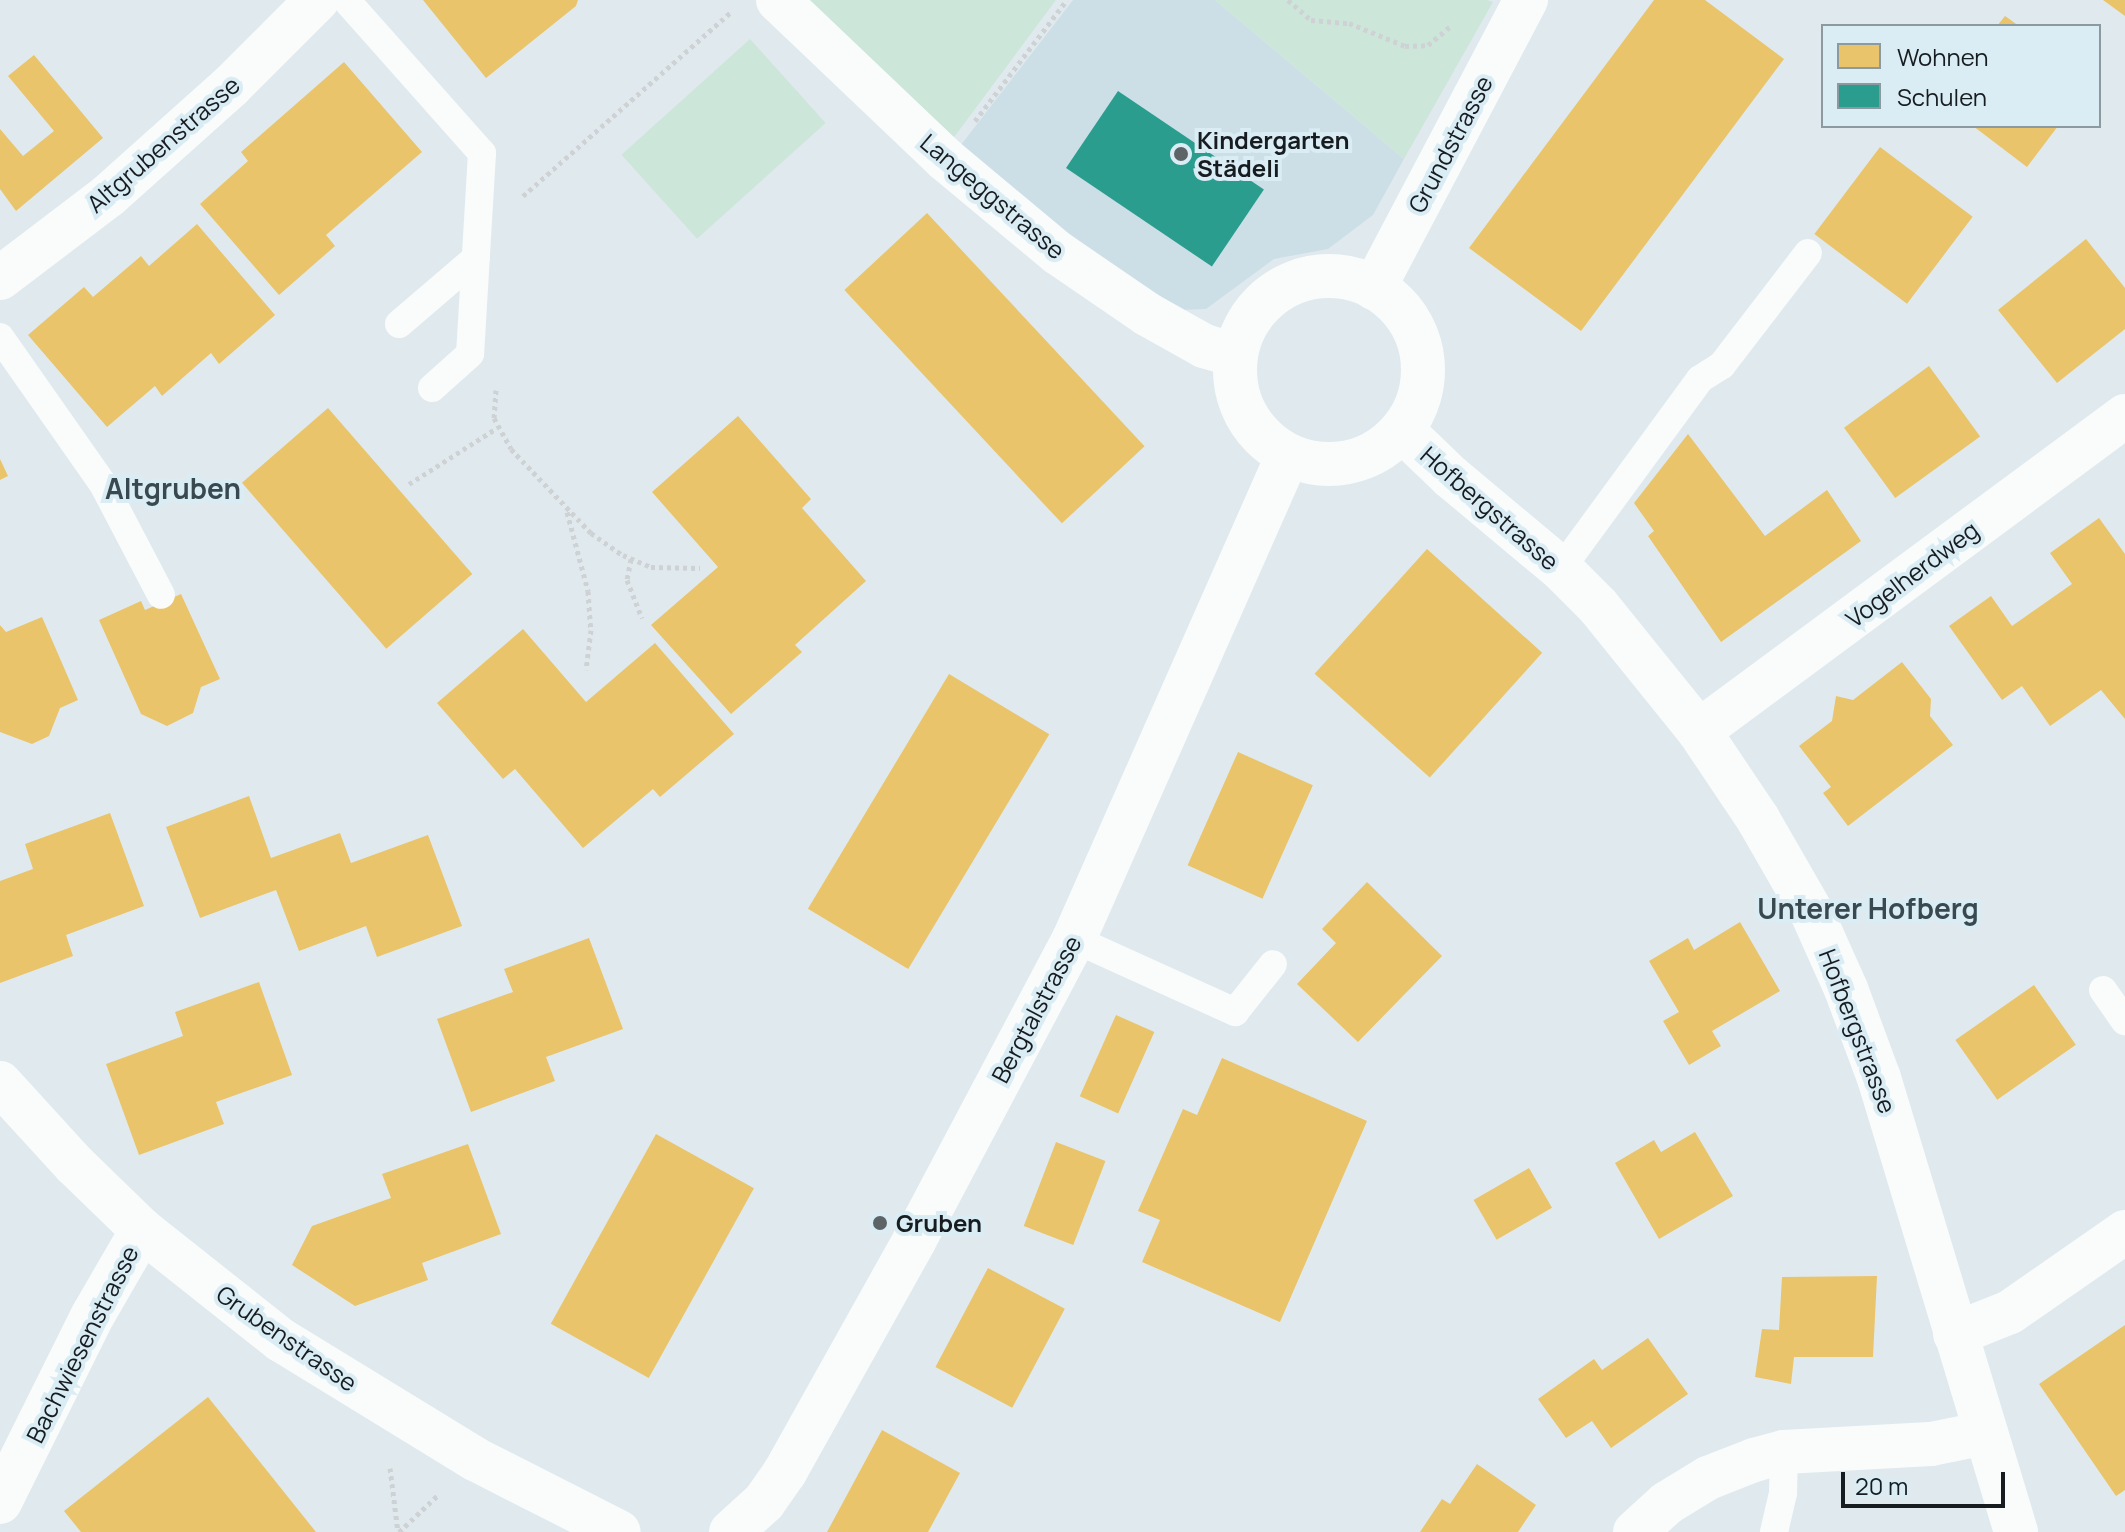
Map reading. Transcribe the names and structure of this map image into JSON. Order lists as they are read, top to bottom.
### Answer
{
  "streets": {
    "street": [
      "Altgrubenstrasse",
      "Grundstrasse",
      "Langeggstrasse",
      "Hofbergstrasse",
      "Vogelherdweg",
      "Bergtalstrasse",
      "Grubenstrasse",
      "Bachwiesenstrasse"
    ]
  },
  "crossings": [
    ["Grundstrasse", "Langeggstrasse"],
    ["Grundstrasse", "Hofbergstrasse"],
    ["Grundstrasse", "Bergtalstrasse"],
    ["Langeggstrasse", "Hofbergstrasse"],
    ["Langeggstrasse", "Bergtalstrasse"],
    ["Hofbergstrasse", "Vogelherdweg"],
    ["Hofbergstrasse", "Bergtalstrasse"],
    ["Grubenstrasse", "Bachwiesenstrasse"]
  ],
  "districts": ["Altgruben", "Unterer Hofberg"],
  "places": ["Kindergarten Städeli", "Gruben"],
  "legend": ["Wohnen", "Schulen"],
  "scale_bar": "20 m"
}
